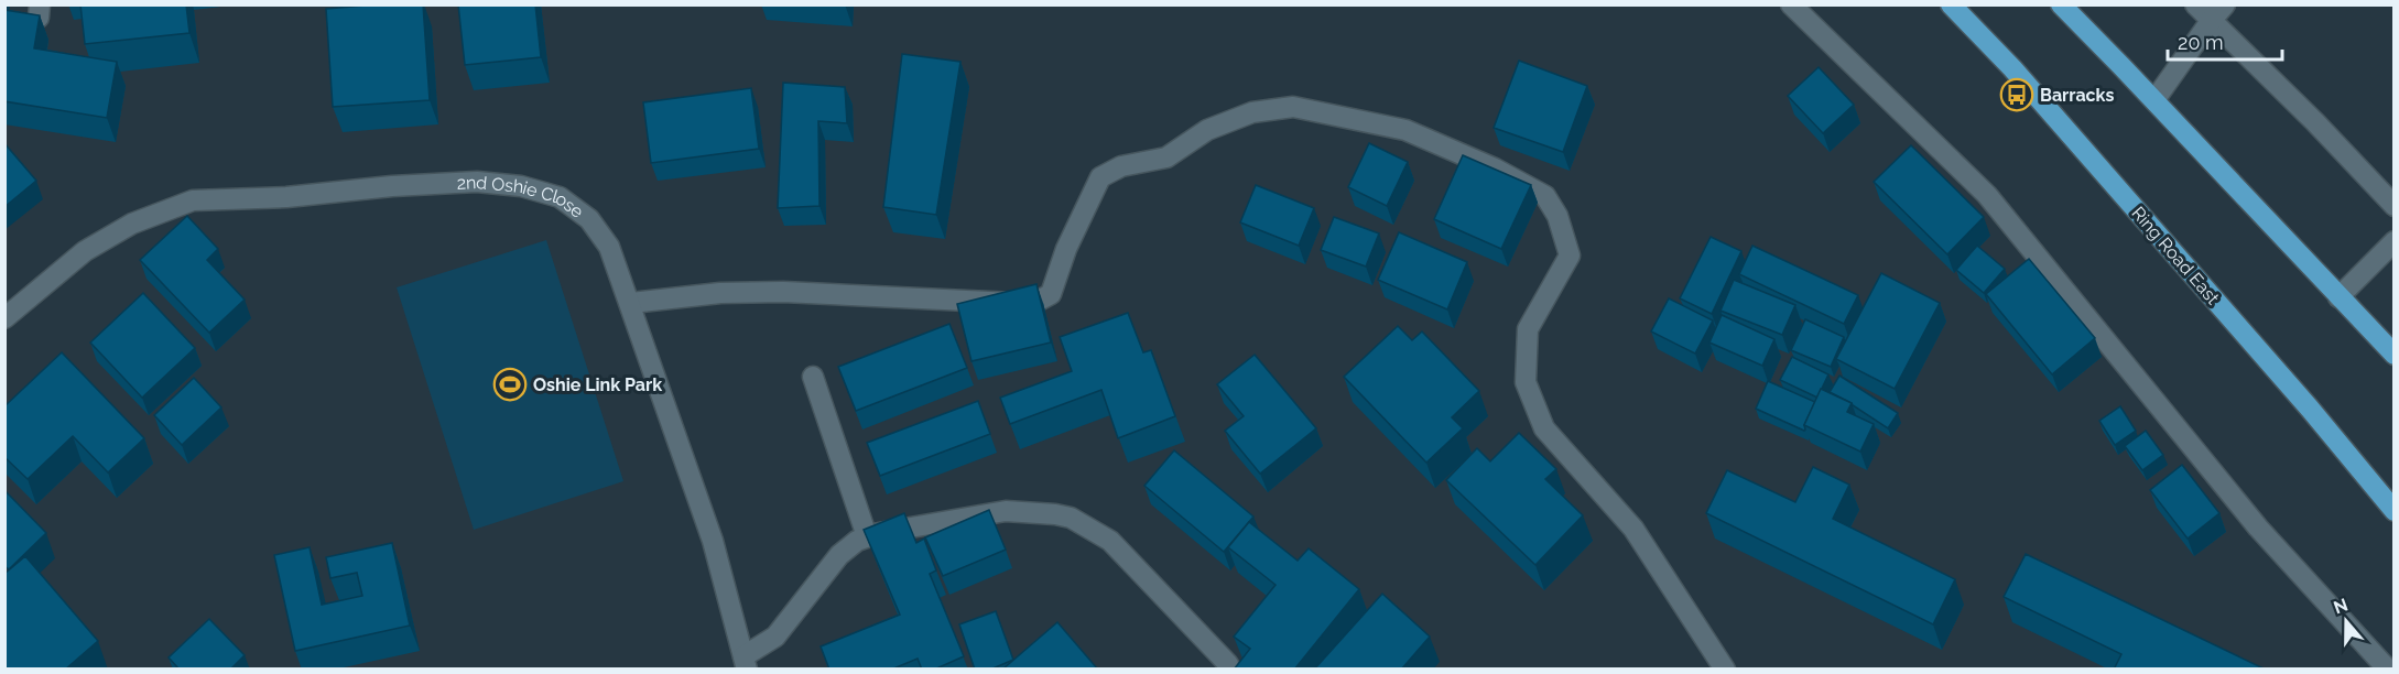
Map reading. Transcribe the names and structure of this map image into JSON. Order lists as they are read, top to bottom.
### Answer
{
  "streets": {
    "main road": ["Ring Road East"],
    "street": ["2nd Oshie Close"]
  },
  "places": {
    "bus stop": ["Barracks"],
    "sports": ["Oshie Link Park"]
  },
  "scale_bar": "20 m",
  "north": "top"
}
